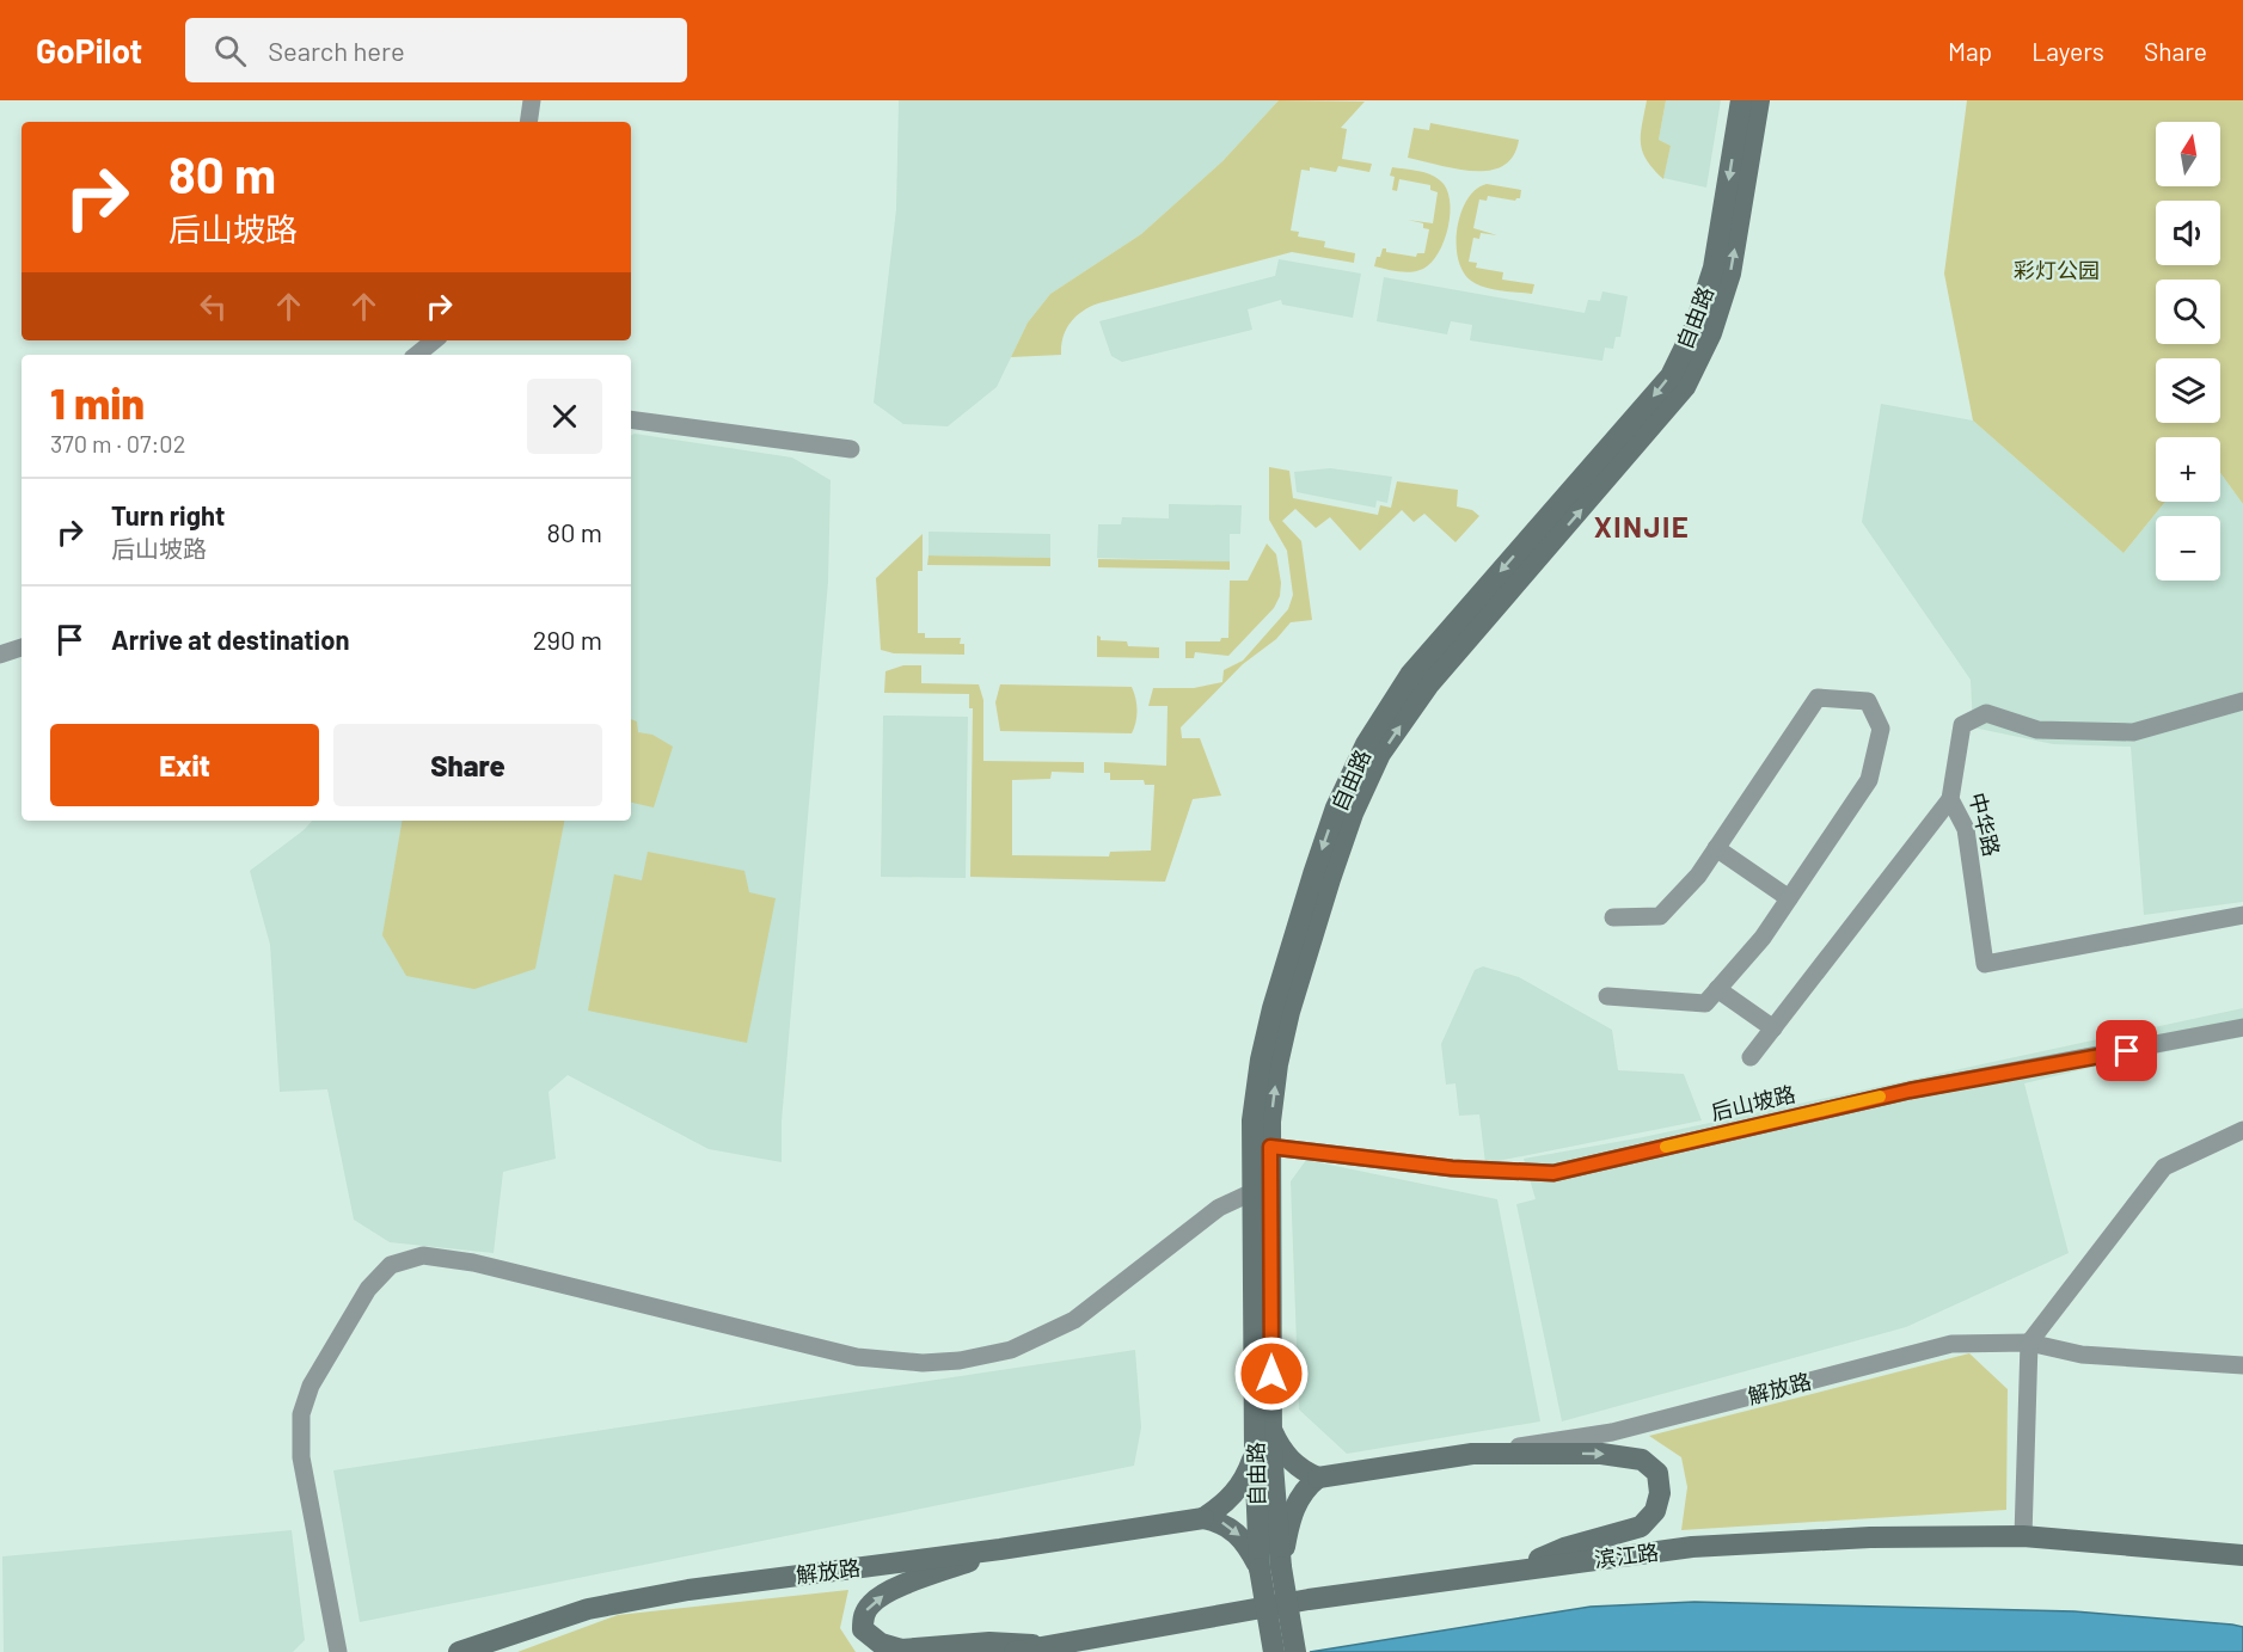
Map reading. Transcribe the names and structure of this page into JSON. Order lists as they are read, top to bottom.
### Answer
{
  "streets": {
    "main road": ["自由路", "解放路", "滨江路"],
    "street": ["中华路", "后山坡路"]
  },
  "crossings": [
    ["自由路", "后山坡路"]
  ],
  "districts": ["XINJIE"],
  "parks": ["彩灯公园"],
  "north": "top",
  "page": {
    "header": "GoPilot",
    "search": "Search here",
    "nav": ["Map", "Layers", "Share"],
    "map_buttons": ["+", "−"],
    "turn": ["80 m", "后山坡路"],
    "heading": ["1 min", "370 m · 07:02"],
    "list": [
      {
        "name": "Turn right",
        "note": "后山坡路",
        "value": "80 m"
      },
      {
        "name": "Arrive at destination",
        "value": "290 m"
      }
    ],
    "buttons": ["Exit", "Share"]
  }
}
